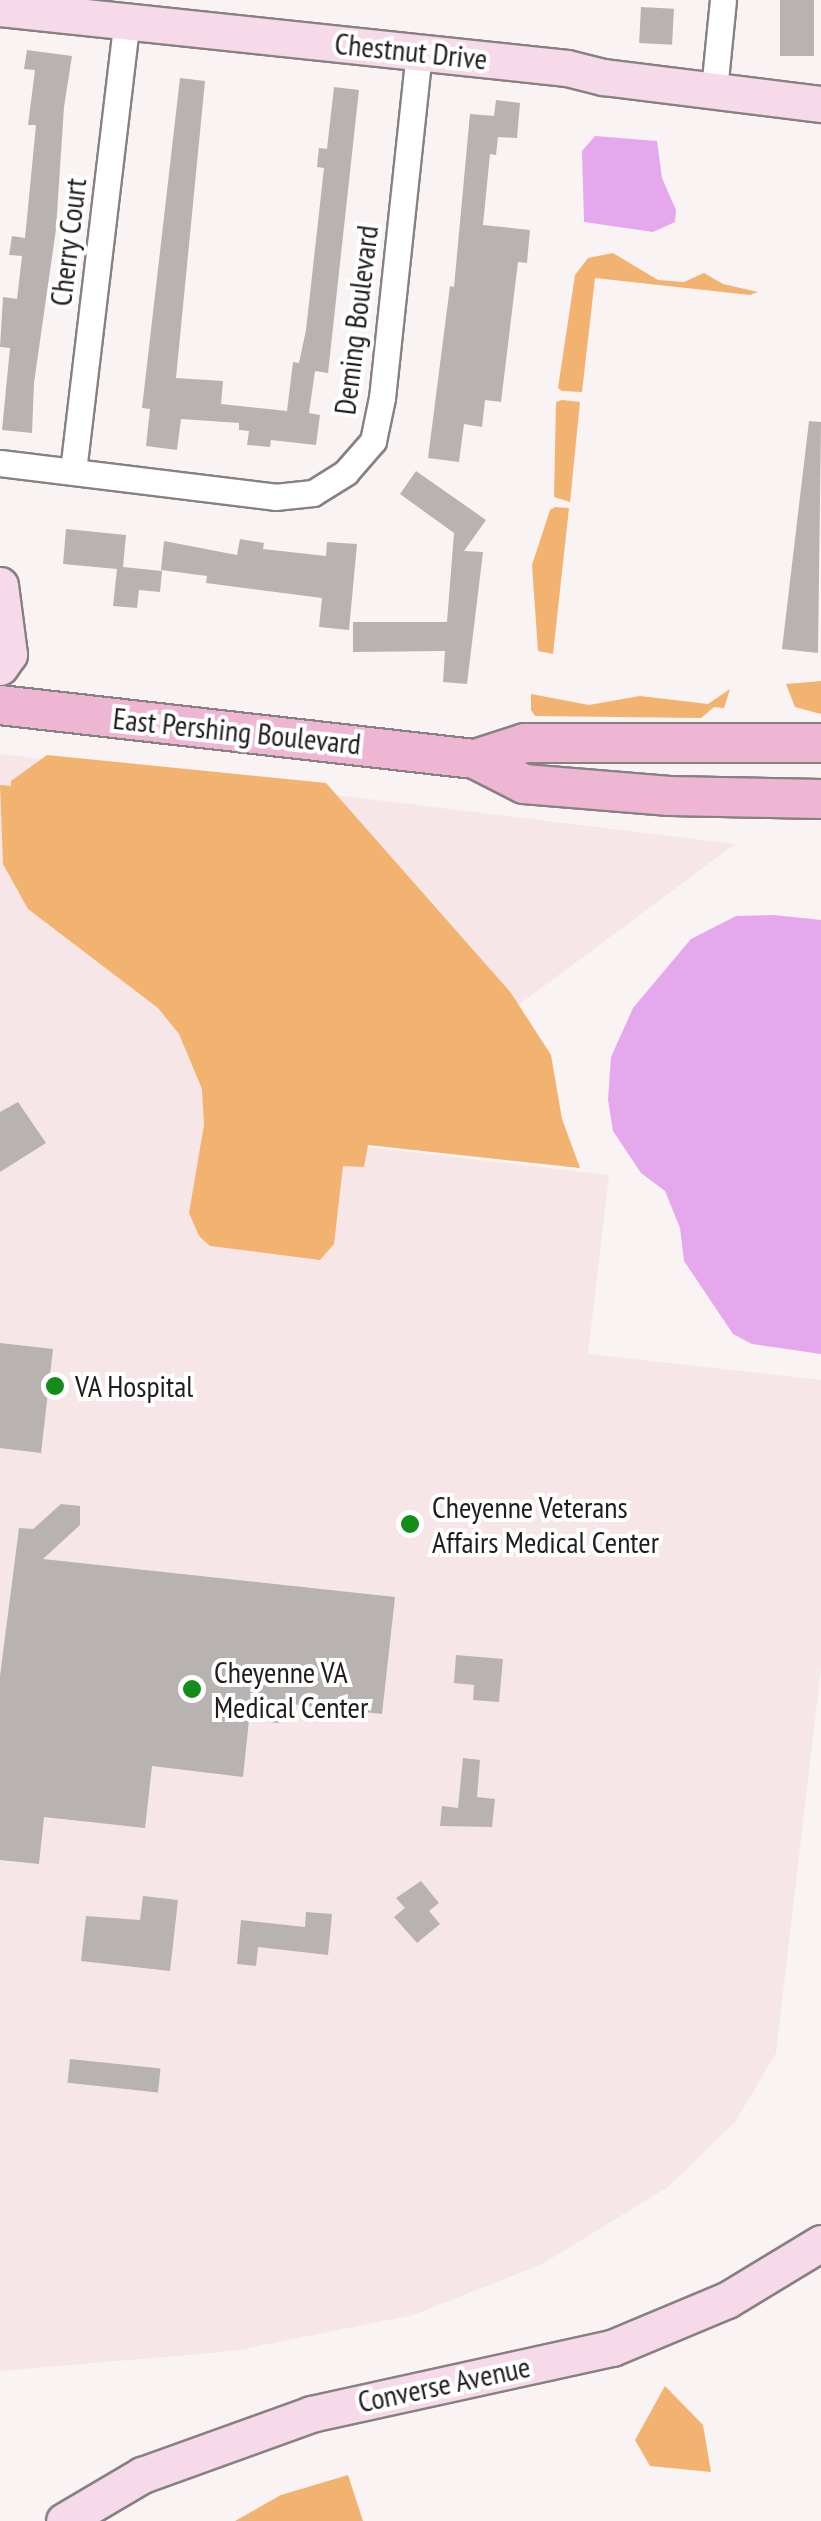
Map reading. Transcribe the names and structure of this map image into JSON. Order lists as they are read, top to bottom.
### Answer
{
  "streets": {
    "main road": ["East Pershing Boulevard"],
    "street": [
      "Chestnut Drive",
      "Cherry Court",
      "Deming Boulevard",
      "Converse Avenue"
    ]
  },
  "crossings": [
    ["Chestnut Drive", "Cherry Court"],
    ["Chestnut Drive", "Deming Boulevard"],
    ["Cherry Court", "Deming Boulevard"]
  ],
  "places": ["VA Hospital", "Cheyenne Veterans Affairs Medical Center", "Cheyenne VA Medical Center"]
}
